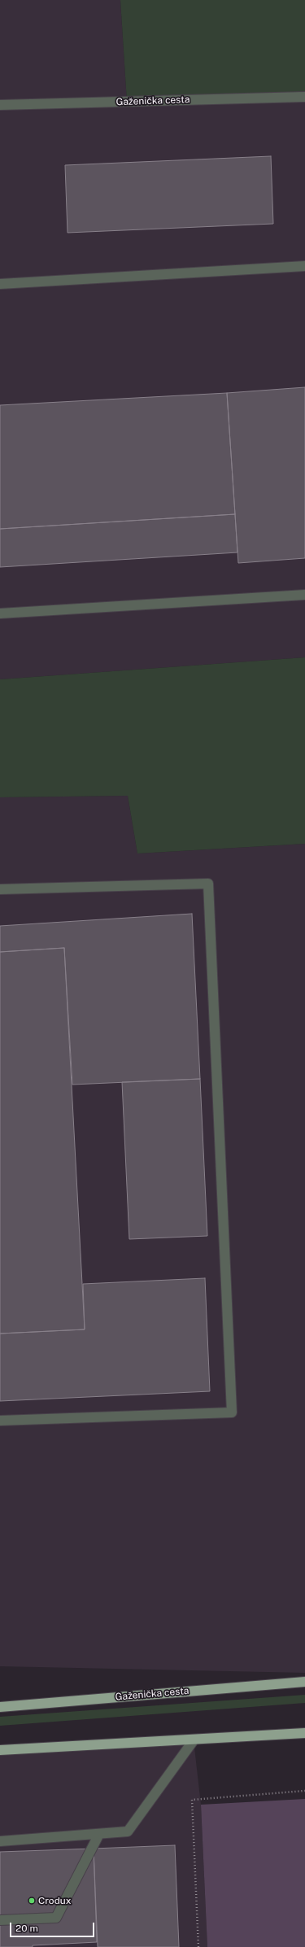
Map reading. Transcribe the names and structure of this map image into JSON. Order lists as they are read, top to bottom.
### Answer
{
  "streets": {
    "main road": ["Gaženička cesta"]
  },
  "places": ["Crodux"],
  "scale_bar": "20 m"
}
